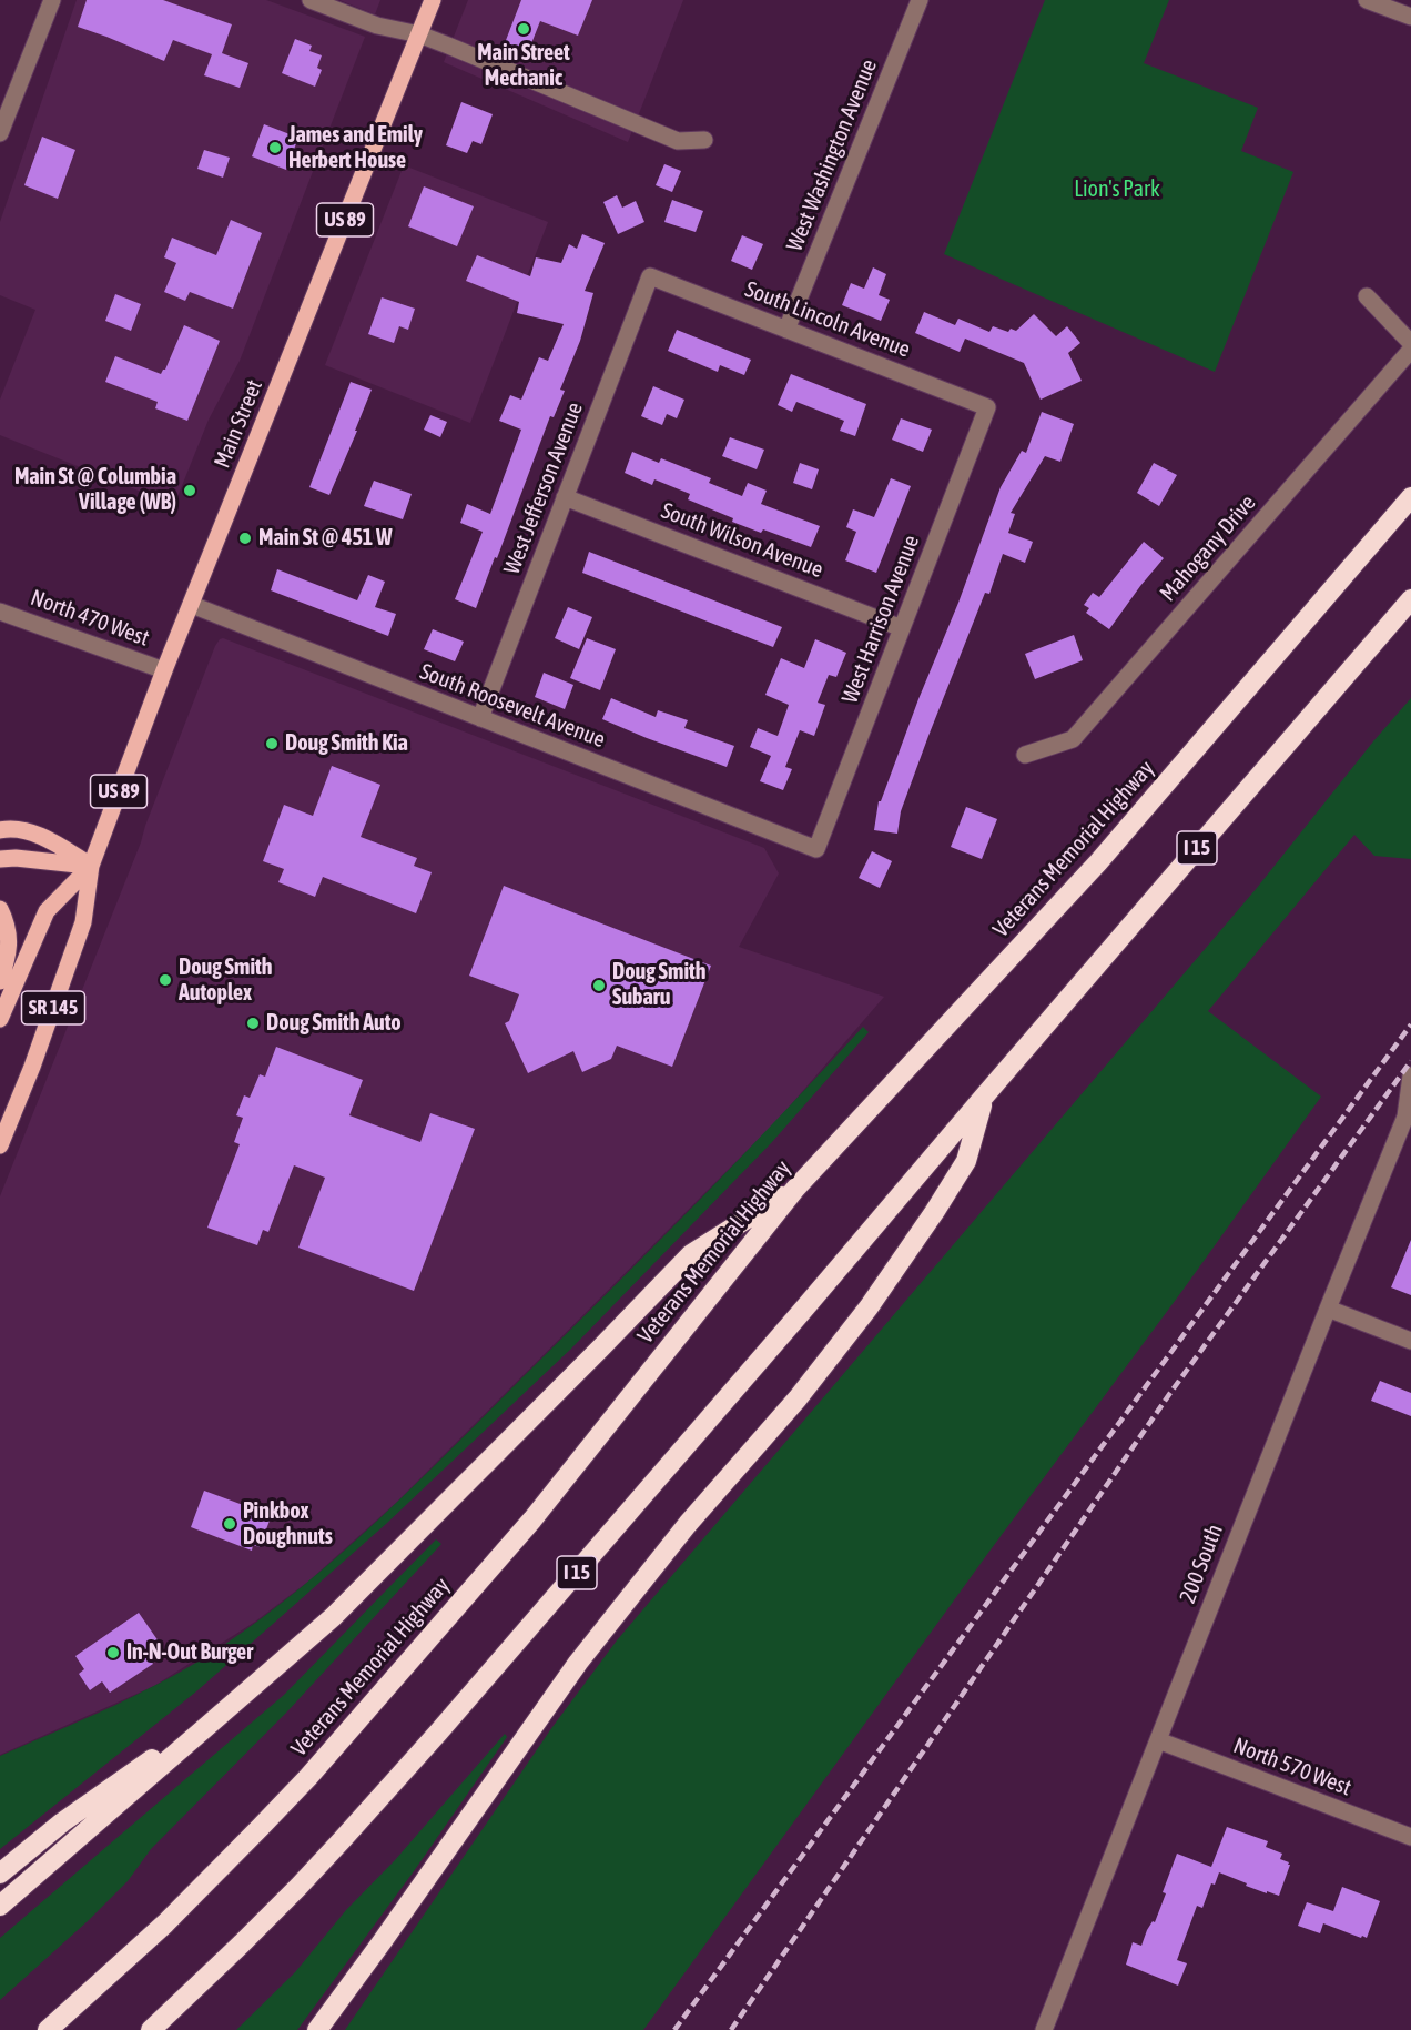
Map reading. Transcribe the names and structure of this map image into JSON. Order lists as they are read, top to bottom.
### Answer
{
  "streets": {
    "highway": ["I 15", "Veterans Memorial Highway"],
    "main road": ["US 89", "Main Street", "SR 145"],
    "street": [
      "West Washington Avenue",
      "South Lincoln Avenue",
      "West Jefferson Avenue",
      "South Wilson Avenue",
      "Mahogany Drive",
      "North 470 West",
      "West Harrison Avenue",
      "South Roosevelt Avenue",
      "200 South",
      "North 570 West"
    ]
  },
  "crossings": [
    ["West Washington Avenue", "South Lincoln Avenue"],
    ["South Lincoln Avenue", "West Jefferson Avenue"],
    ["South Lincoln Avenue", "West Harrison Avenue"],
    ["Main Street", "North 470 West"],
    ["Main Street", "South Roosevelt Avenue"],
    ["West Jefferson Avenue", "South Wilson Avenue"],
    ["West Jefferson Avenue", "South Roosevelt Avenue"],
    ["South Wilson Avenue", "West Harrison Avenue"],
    ["West Harrison Avenue", "South Roosevelt Avenue"],
    ["200 South", "North 570 West"]
  ],
  "parks": ["Lion's Park"],
  "places": [
    "Main Street Mechanic",
    "James and Emily Herbert House",
    "Main St @ Columbia Village (WB)",
    "Main St @ 451 W",
    "Doug Smith Kia",
    "Doug Smith Autoplex",
    "Doug Smith Subaru",
    "Doug Smith Auto",
    "Pinkbox Doughnuts",
    "In-N-Out Burger"
  ]
}
